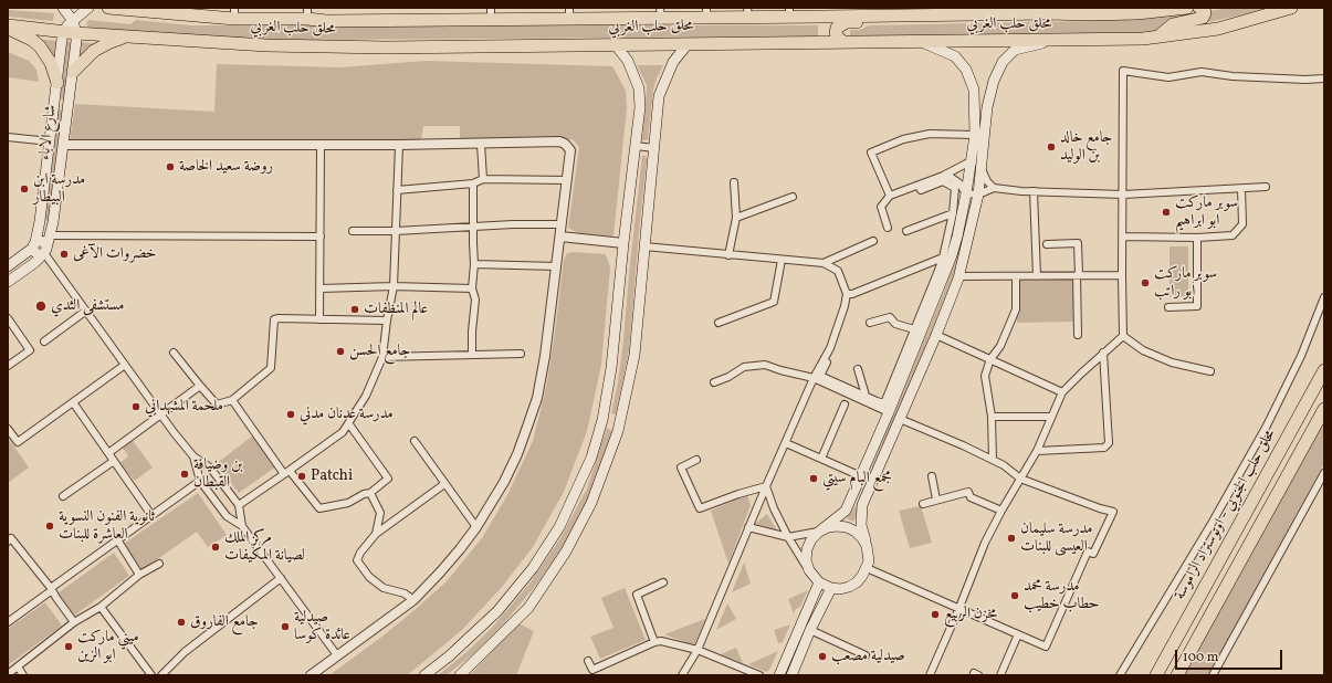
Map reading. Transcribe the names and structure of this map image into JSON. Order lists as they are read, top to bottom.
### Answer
{
  "streets": {
    "highway": ["محلق حلب الغربي", "محلق حلب الجنوبي - اوتوستراد الراموسة"],
    "main road": ["شارع الاباء"]
  },
  "crossings": [
    ["محلق حلب الغربي", "شارع الاباء"]
  ],
  "places": [
    "جامع خالد بن الوليد",
    "روضة سعيد الخاصة",
    "مدرسة ابن البيطار",
    "سوبر ماركت ابو ابراهيم",
    "خضروات الآغى",
    "سوبر ماركت ابو راتب",
    "مستشفى الثدي",
    "عالم المنظفات",
    "جامع الحسن",
    "ملحمة المشهداني",
    "مدرسة عدنان مدني",
    "بن وضيافة القبطان",
    "Patchi",
    "مجمع البام سيتي",
    "ثانوية الفنون النسوية العاشرة للبنات",
    "مدرسة سليمان العيسى للبنات",
    "مركز الملك لصيانة المكيفات",
    "مدرسة محمد حطاب خطيب",
    "مخزن الربيع",
    "جامع الفاروق",
    "صيدلية عائدة كوسا",
    "ميني ماركت ابو الزين",
    "صيدلية مصعب"
  ],
  "scale_bar": "100 m"
}
